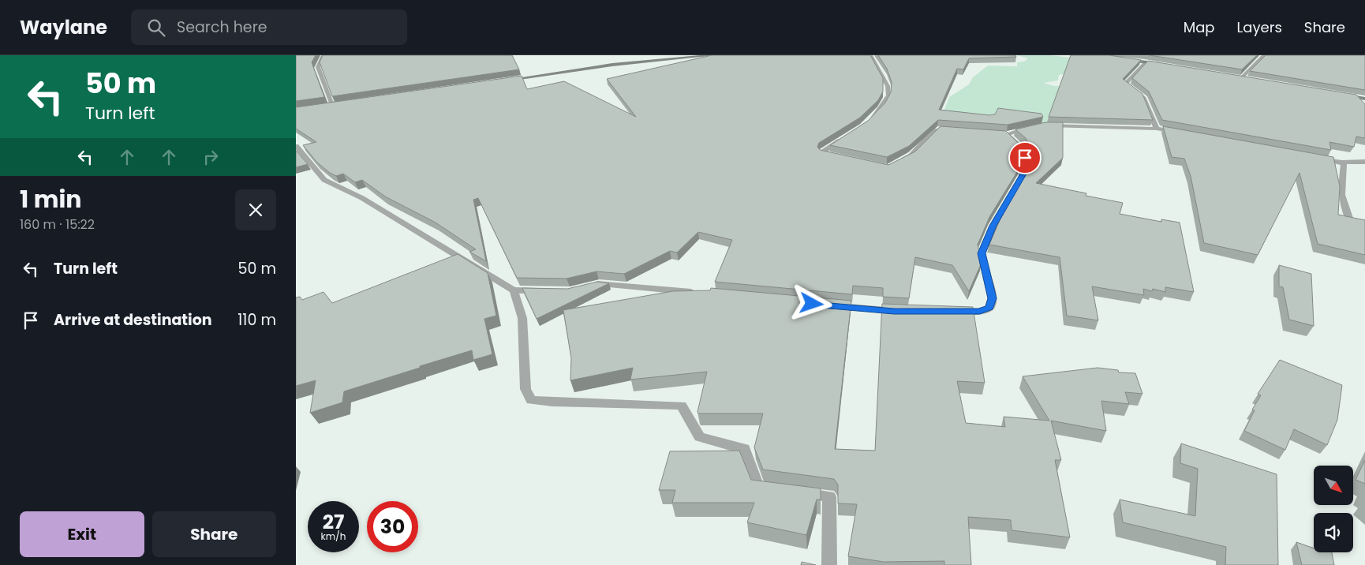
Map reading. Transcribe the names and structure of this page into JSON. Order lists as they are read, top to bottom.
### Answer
{
  "north": "bottom right",
  "page": {
    "header": "Waylane",
    "search": "Search here",
    "nav": ["Map", "Layers", "Share"],
    "turn": ["50 m", "Turn left"],
    "heading": ["1 min", "160 m · 15:22"],
    "list": [
      {
        "name": "Turn left",
        "value": "50 m"
      },
      {
        "name": "Arrive at destination",
        "value": "110 m"
      }
    ],
    "speed": "27 km/h",
    "limit": "30",
    "buttons": ["Exit", "Share"]
  }
}
